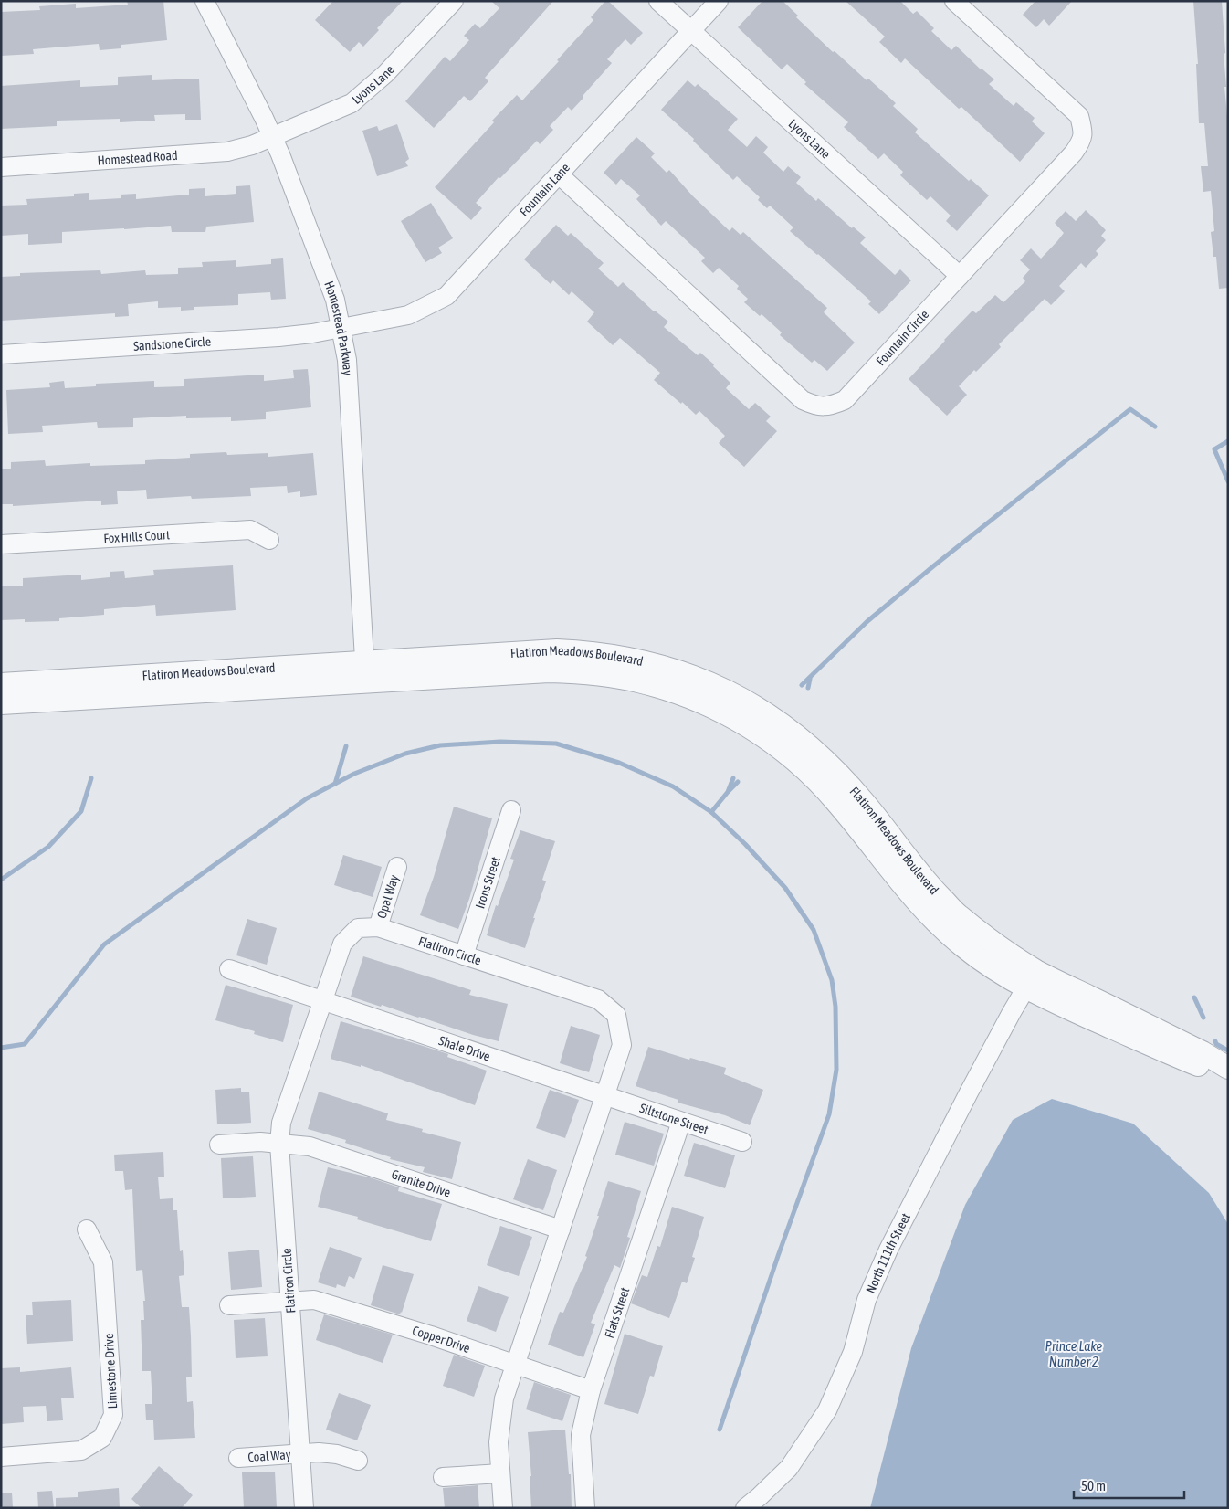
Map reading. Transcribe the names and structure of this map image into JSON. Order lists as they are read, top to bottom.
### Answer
{
  "streets": {
    "street": [
      "Lyons Lane",
      "Homestead Road",
      "Fountain Lane",
      "Homestead Parkway",
      "Fountain Circle",
      "Sandstone Circle",
      "Fox Hills Court",
      "Flatiron Meadows Boulevard",
      "Irons Street",
      "Opal Way",
      "Flatiron Circle",
      "Shale Drive",
      "Siltstone Street",
      "Granite Drive",
      "North 111th Street",
      "Flats Street",
      "Copper Drive",
      "Limestone Drive",
      "Coal Way"
    ]
  },
  "crossings": [
    ["Lyons Lane", "Homestead Road"],
    ["Lyons Lane", "Fountain Lane"],
    ["Lyons Lane", "Homestead Parkway"],
    ["Lyons Lane", "Fountain Circle"],
    ["Homestead Road", "Homestead Parkway"],
    ["Fountain Lane", "Homestead Parkway"],
    ["Fountain Lane", "Fountain Circle"],
    ["Fountain Lane", "Sandstone Circle"],
    ["Homestead Parkway", "Sandstone Circle"],
    ["Homestead Parkway", "Flatiron Meadows Boulevard"],
    ["Flatiron Meadows Boulevard", "North 111th Street"],
    ["Irons Street", "Flatiron Circle"],
    ["Opal Way", "Flatiron Circle"],
    ["Flatiron Circle", "Shale Drive"],
    ["Flatiron Circle", "Siltstone Street"],
    ["Flatiron Circle", "Granite Drive"],
    ["Flatiron Circle", "Copper Drive"],
    ["Flatiron Circle", "Coal Way"],
    ["Shale Drive", "Siltstone Street"],
    ["Siltstone Street", "Flats Street"],
    ["Flats Street", "Copper Drive"]
  ],
  "water": ["Prince Lake Number 2"],
  "scale_bar": "50 m"
}
